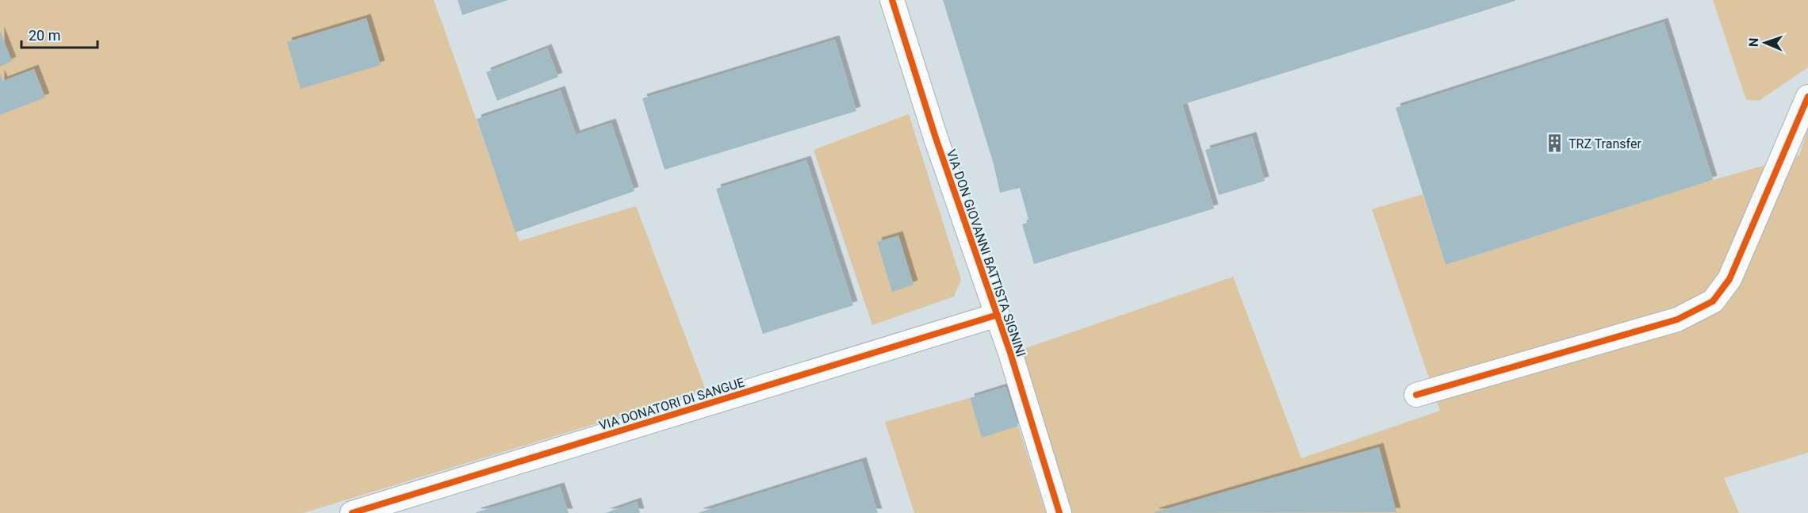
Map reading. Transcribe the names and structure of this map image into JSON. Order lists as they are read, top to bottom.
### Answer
{
  "streets": {
    "street": ["VIA DON GIOVANNI BATTISTA SIGNINI", "VIA DONATORI DI SANGUE"]
  },
  "crossings": [
    ["VIA DON GIOVANNI BATTISTA SIGNINI", "VIA DONATORI DI SANGUE"]
  ],
  "places": {
    "building": ["TRZ Transfer"]
  },
  "scale_bar": "20 m",
  "north": "left"
}
